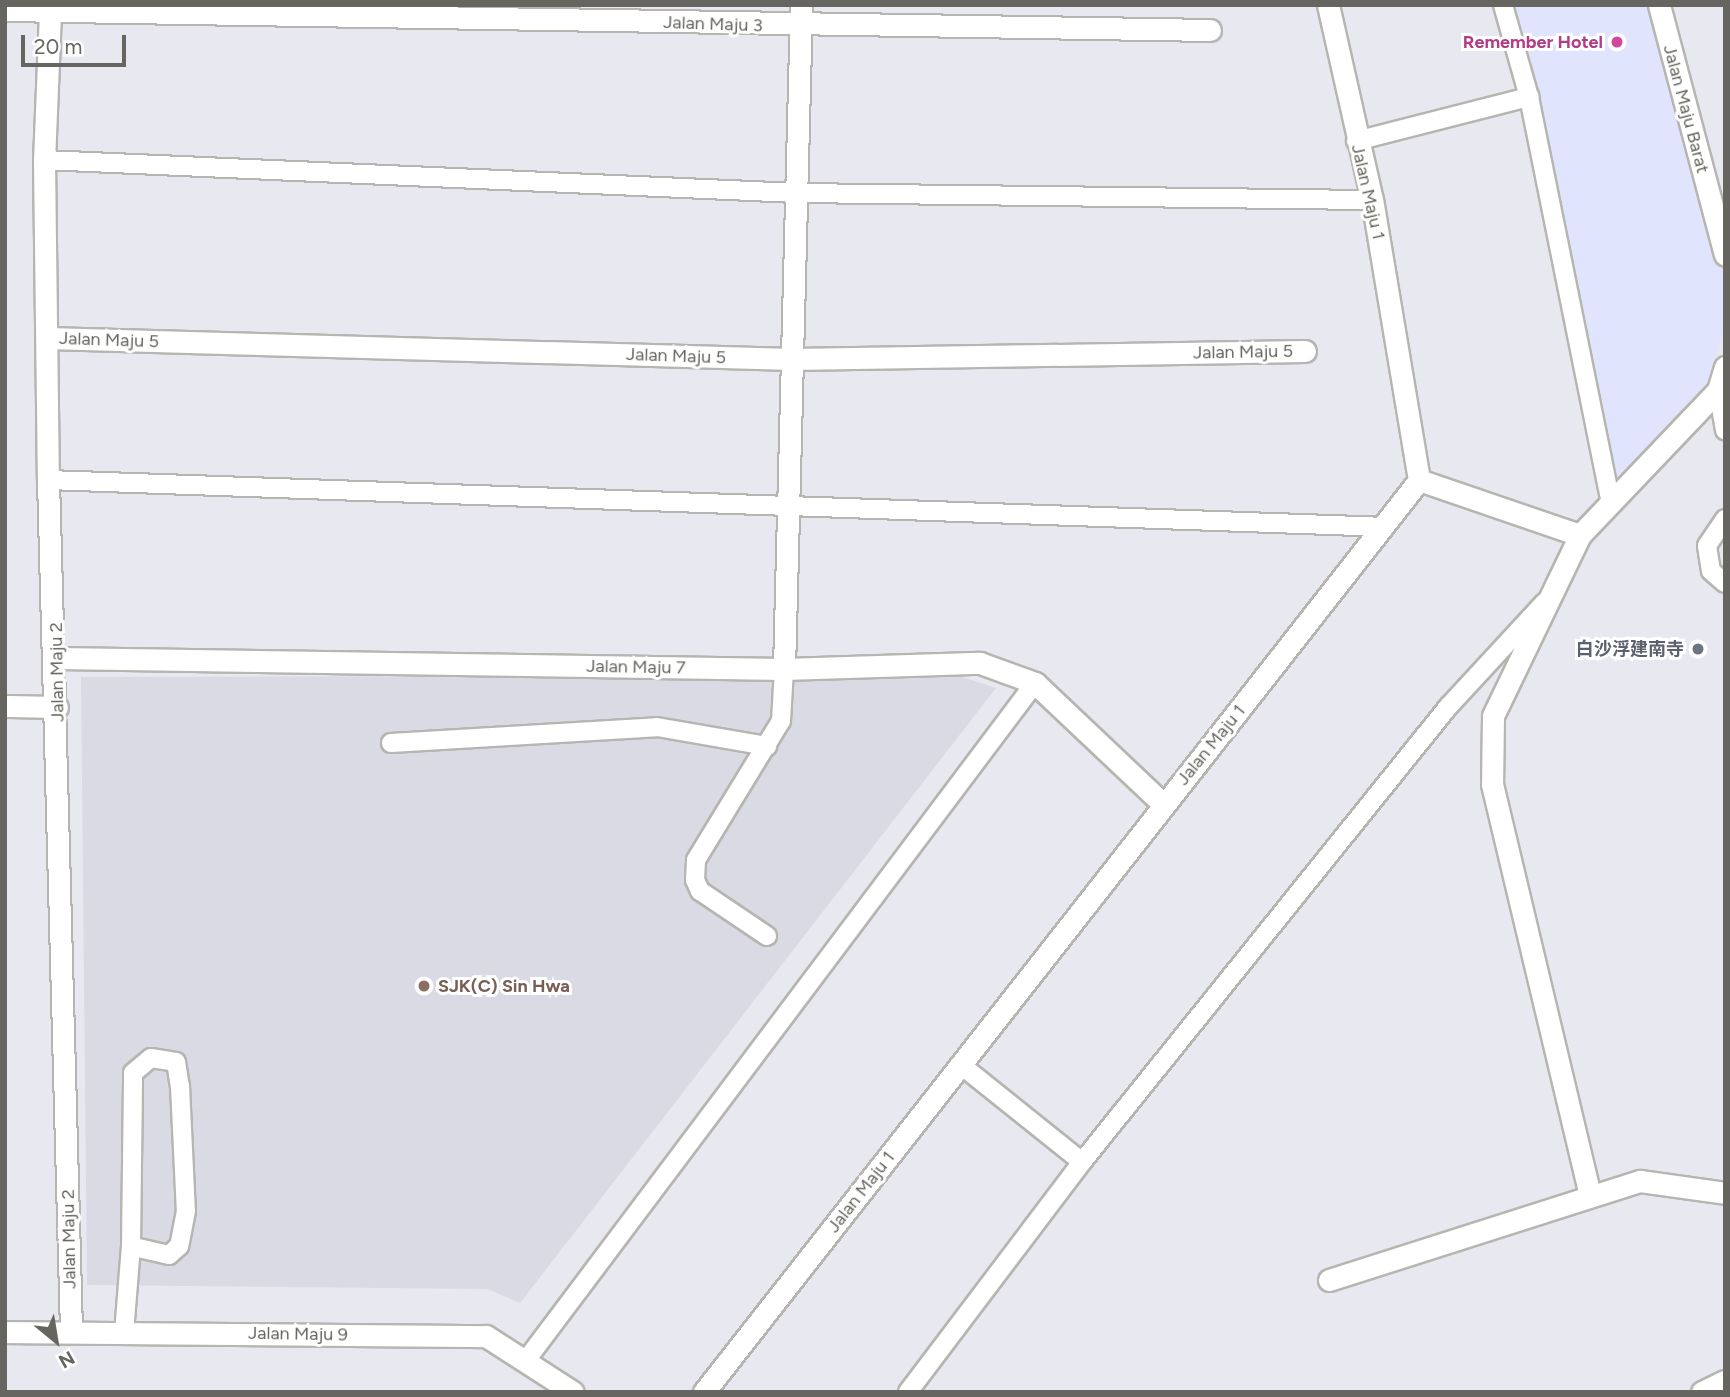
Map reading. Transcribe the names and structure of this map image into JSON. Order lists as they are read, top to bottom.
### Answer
{
  "streets": {
    "street": [
      "Jalan Maju 3",
      "Jalan Maju Barat",
      "Jalan Maju 1",
      "Jalan Maju 5",
      "Jalan Maju 7",
      "Jalan Maju 2",
      "Jalan Maju 9"
    ]
  },
  "crossings": [
    ["Jalan Maju 3", "Jalan Maju 2"],
    ["Jalan Maju 1", "Jalan Maju 7"],
    ["Jalan Maju 5", "Jalan Maju 2"],
    ["Jalan Maju 7", "Jalan Maju 2"],
    ["Jalan Maju 2", "Jalan Maju 9"]
  ],
  "places": ["Remember Hotel", "白沙浮建南寺", "SJK(C) Sin Hwa"],
  "scale_bar": "20 m",
  "north": "bottom right"
}
